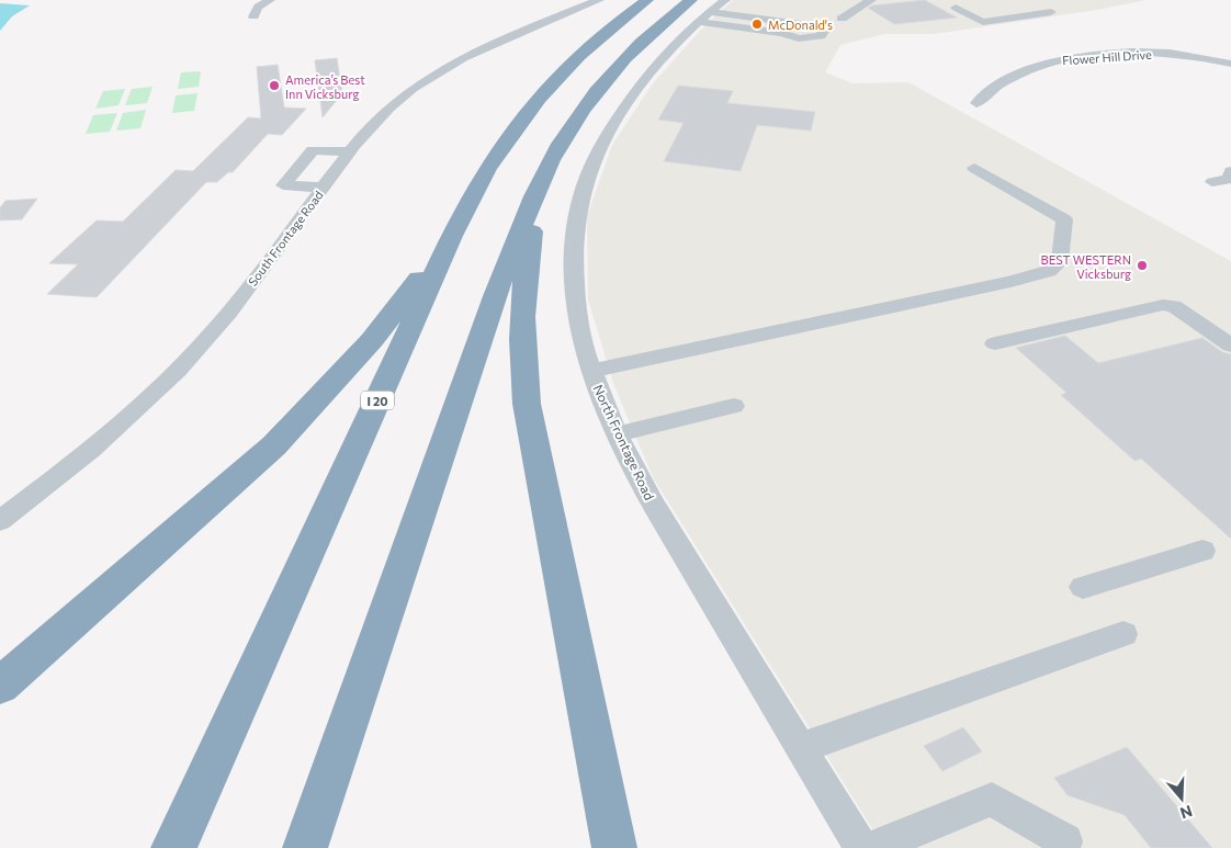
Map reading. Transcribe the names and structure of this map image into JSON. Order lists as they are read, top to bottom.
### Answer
{
  "streets": {
    "highway": ["I 20"],
    "street": ["Flower Hill Drive", "South Frontage Road", "North Frontage Road"]
  },
  "places": ["McDonald's", "America’s Best Inn Vicksburg", "BEST WESTERN Vicksburg"],
  "north": "bottom"
}
